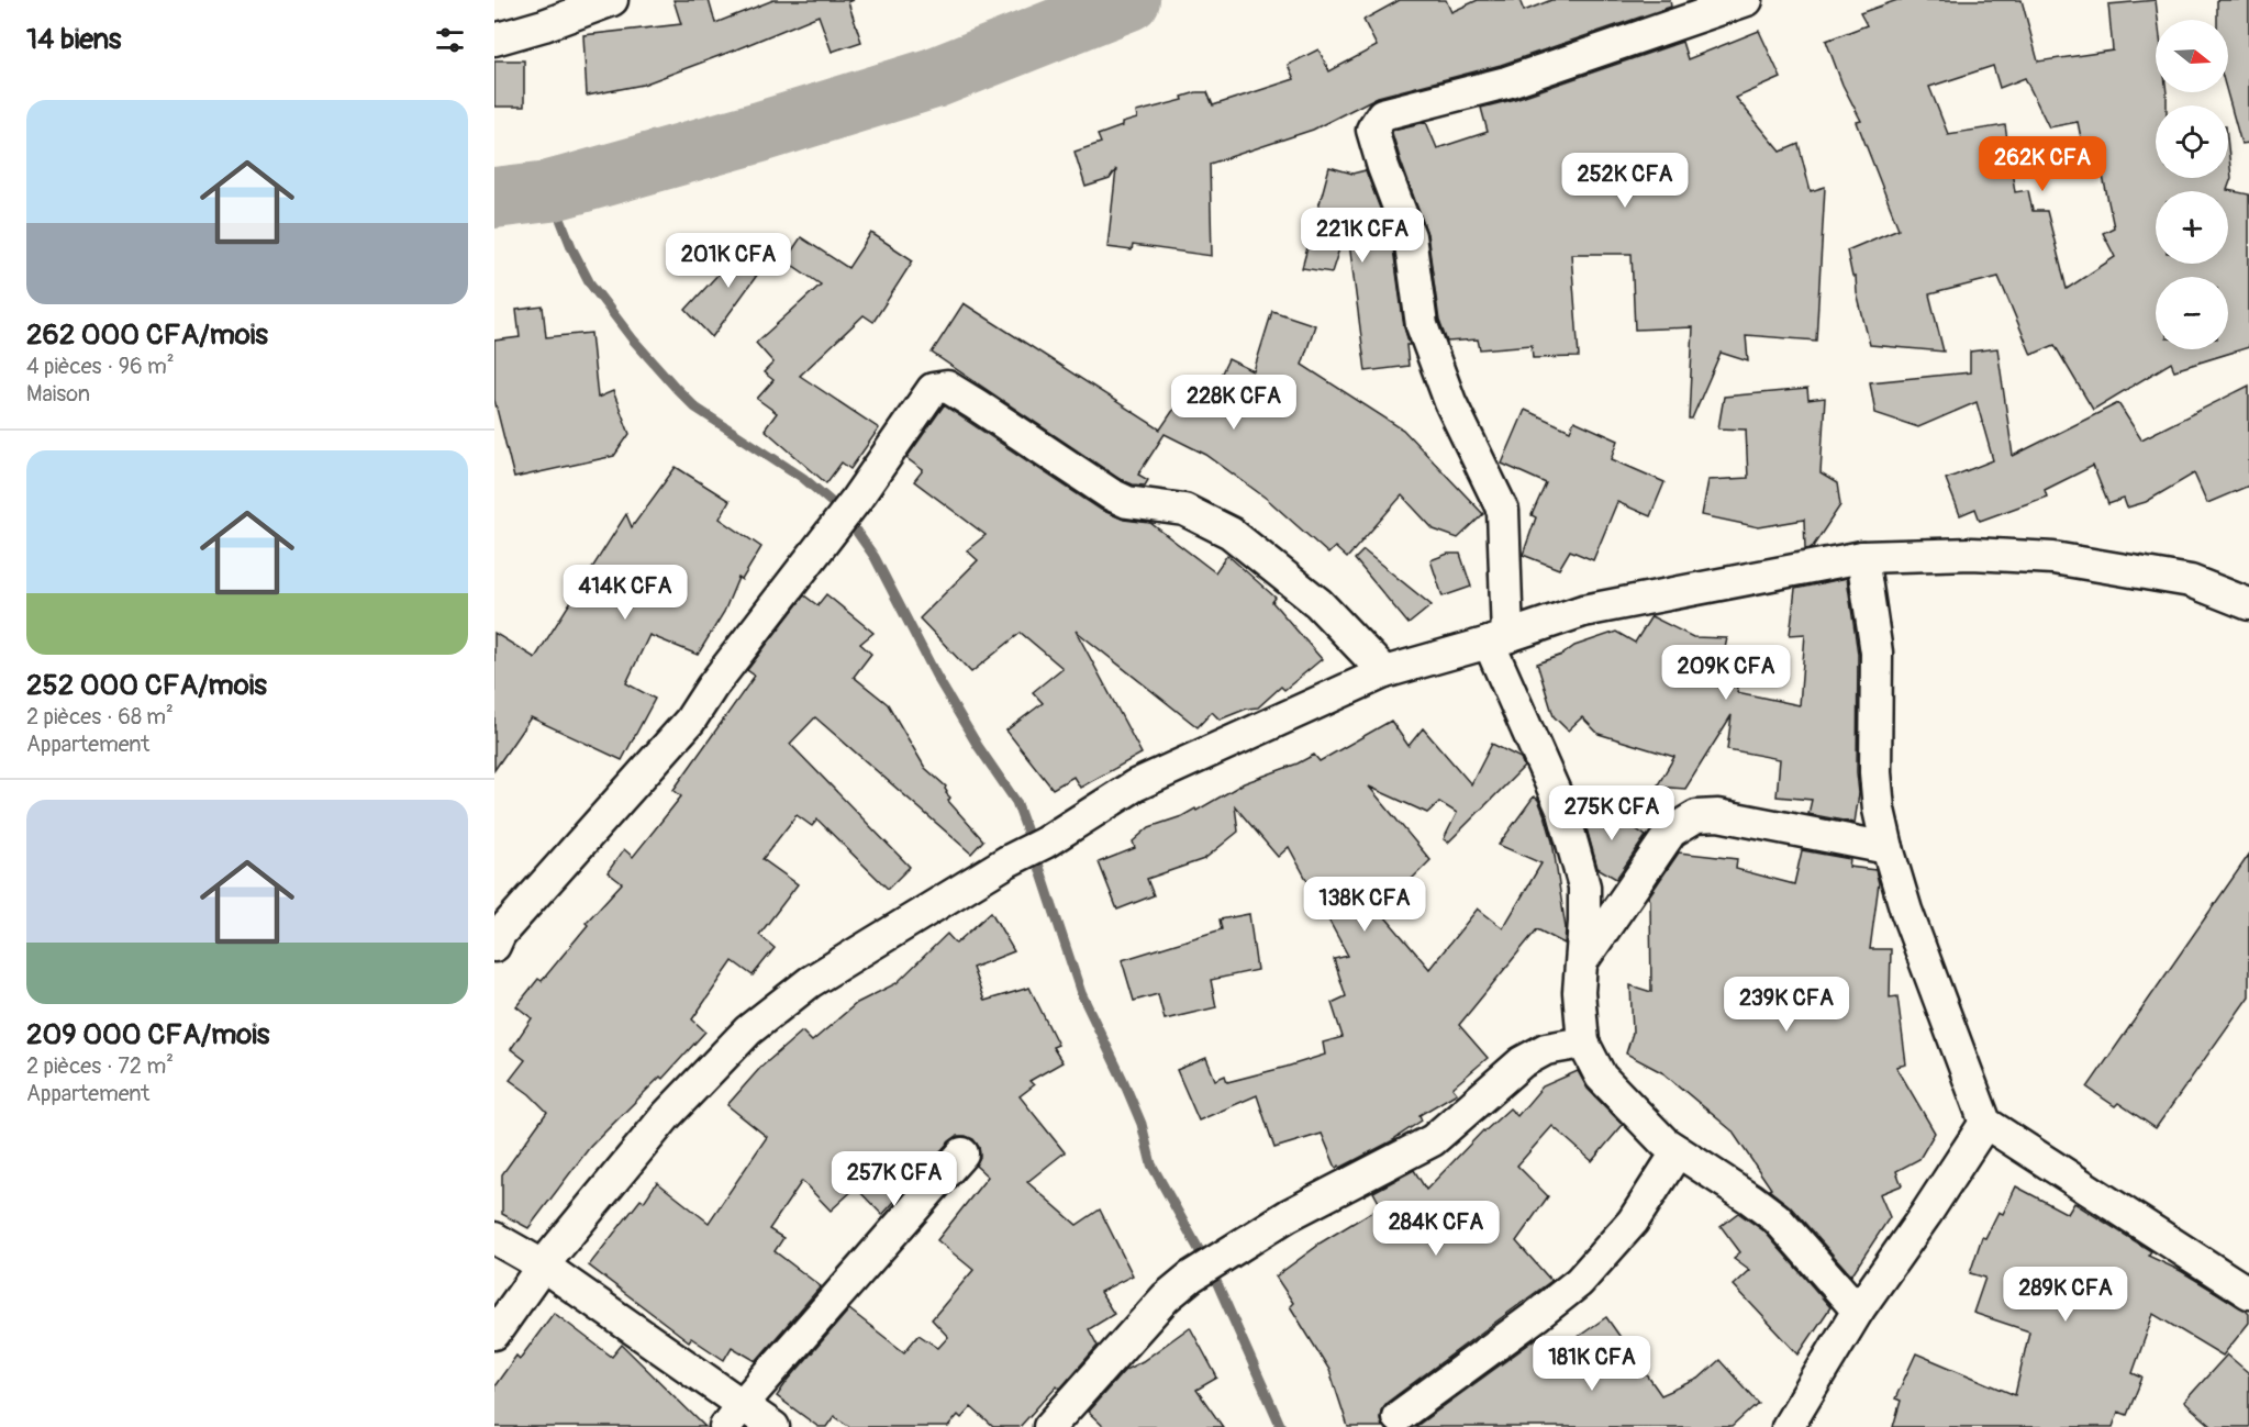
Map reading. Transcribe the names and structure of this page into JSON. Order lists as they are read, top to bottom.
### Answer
{
  "north": "right",
  "page": {
    "heading": "14 biens",
    "map_buttons": ["+", "−"],
    "list": [
      {
        "name": "262 000 CFA/mois",
        "note": "4 pièces · 96 m² · Maison"
      },
      {
        "name": "252 000 CFA/mois",
        "note": "2 pièces · 68 m² · Appartement"
      },
      {
        "name": "209 000 CFA/mois",
        "note": "2 pièces · 72 m² · Appartement"
      }
    ],
    "price": [
      "262K CFA",
      "252K CFA",
      "221K CFA",
      "201K CFA",
      "228K CFA",
      "414K CFA",
      "209K CFA",
      "275K CFA",
      "138K CFA",
      "239K CFA",
      "257K CFA",
      "284K CFA",
      "289K CFA",
      "181K CFA"
    ]
  }
}
